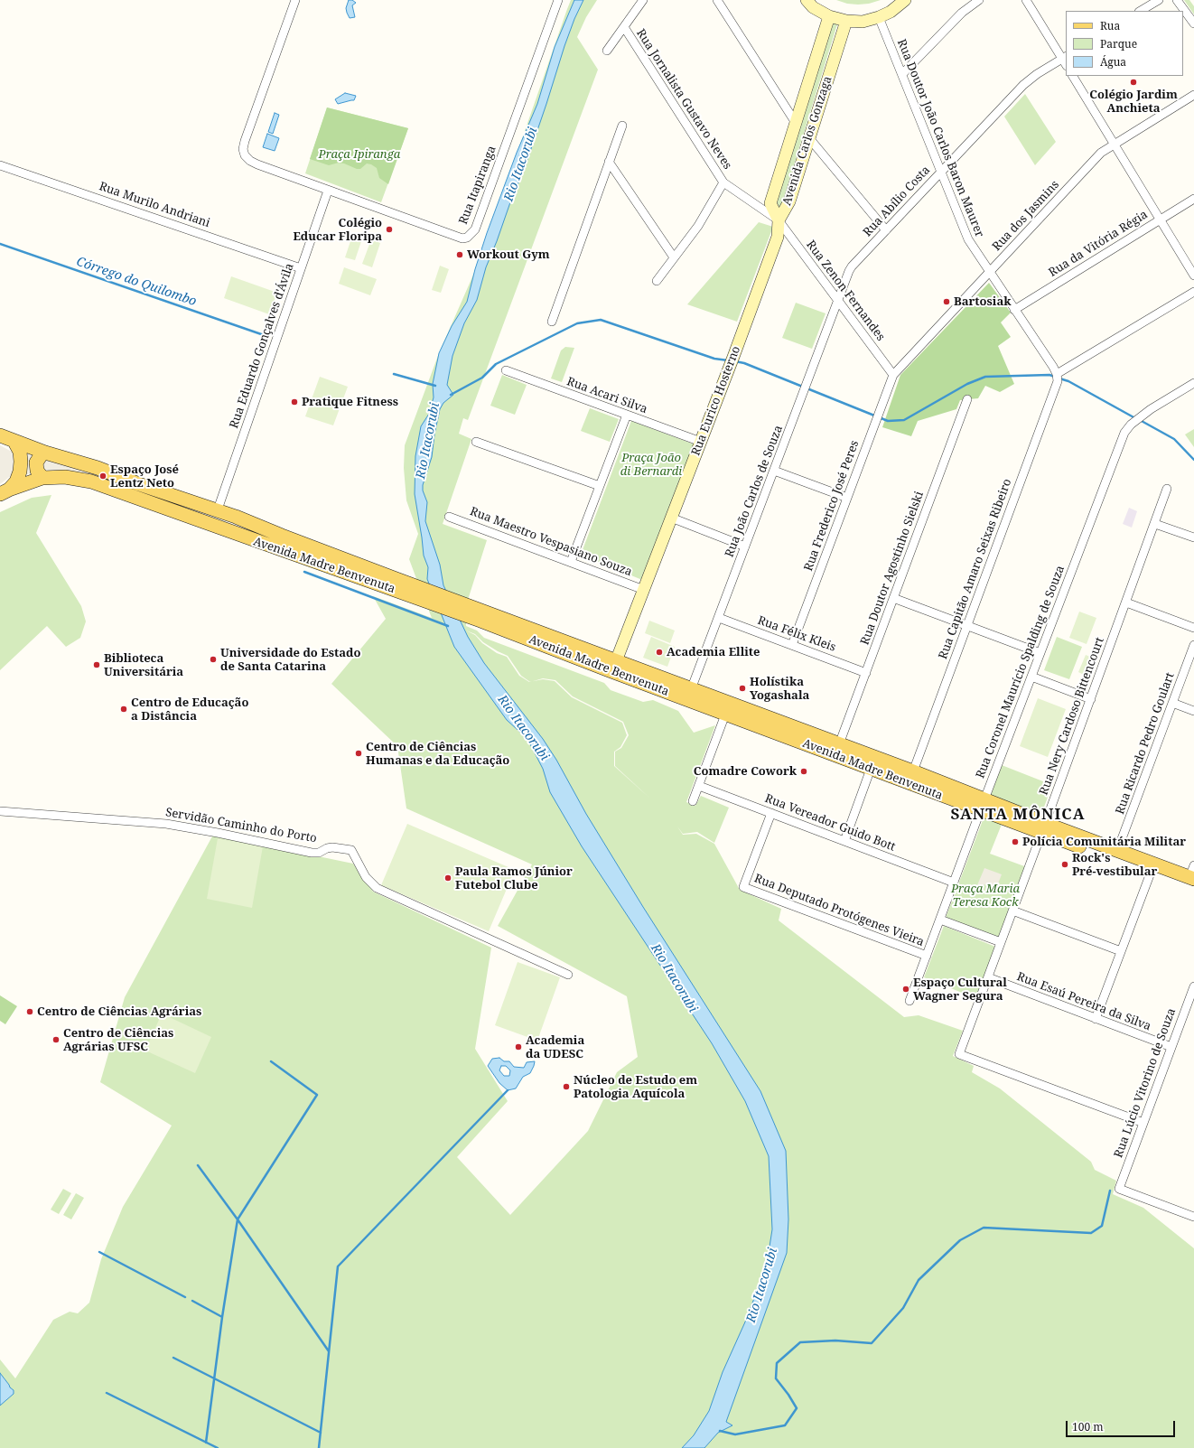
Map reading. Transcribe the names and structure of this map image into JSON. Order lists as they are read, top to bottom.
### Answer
{
  "streets": {
    "main road": ["Avenida Madre Benvenuta"],
    "street": [
      "Rua Jornalista Gustavo Neves",
      "Rua Doutor João Carlos Baron Maurer",
      "Avenida Carlos Gonzaga",
      "Rua Itapiranga",
      "Rua Abílio Costa",
      "Rua Murilo Andriani",
      "Rua dos Jasmins",
      "Rua da Vitória Régia",
      "Rua Zenon Fernandes",
      "Rua Eduardo Gonçalves d'Ávila",
      "Rua Acari Silva",
      "Rua Eurico Hosterno",
      "Rua João Carlos de Souza",
      "Rua Frederico José Peres",
      "Rua Maestro Vespasiano Souza",
      "Rua Doutor Agostinho Sielski",
      "Rua Capitão Amaro Seixas Ribeiro",
      "Rua Félix Kleis",
      "Rua Coronel Maurício Spalding de Souza",
      "Rua Nery Cardoso Bittencourt",
      "Rua Ricardo Pedro Goulart",
      "Rua Vereador Guido Bott",
      "Servidão Caminho do Porto",
      "Rua Deputado Protógenes Vieira",
      "Rua Esaú Pereira da Silva",
      "Rua Lúcio Vitorino de Souza"
    ]
  },
  "crossings": [
    ["Rua Jornalista Gustavo Neves", "Avenida Carlos Gonzaga"],
    ["Rua Jornalista Gustavo Neves", "Rua Zenon Fernandes"],
    ["Rua Jornalista Gustavo Neves", "Rua Eurico Hosterno"],
    ["Rua Doutor João Carlos Baron Maurer", "Rua Abílio Costa"],
    ["Rua Doutor João Carlos Baron Maurer", "Rua dos Jasmins"],
    ["Rua Doutor João Carlos Baron Maurer", "Rua da Vitória Régia"],
    ["Rua Doutor João Carlos Baron Maurer", "Rua Capitão Amaro Seixas Ribeiro"],
    ["Avenida Carlos Gonzaga", "Rua Zenon Fernandes"],
    ["Avenida Carlos Gonzaga", "Rua Eurico Hosterno"],
    ["Rua Itapiranga", "Rua Eduardo Gonçalves d'Ávila"],
    ["Rua Abílio Costa", "Rua Zenon Fernandes"],
    ["Rua Abílio Costa", "Rua João Carlos de Souza"],
    ["Rua Murilo Andriani", "Rua Eduardo Gonçalves d'Ávila"],
    ["Rua dos Jasmins", "Rua Zenon Fernandes"],
    ["Rua dos Jasmins", "Rua Frederico José Peres"],
    ["Rua Zenon Fernandes", "Rua Eurico Hosterno"],
    ["Rua Zenon Fernandes", "Rua João Carlos de Souza"],
    ["Rua Zenon Fernandes", "Rua Frederico José Peres"],
    ["Rua Eduardo Gonçalves d'Ávila", "Avenida Madre Benvenuta"],
    ["Rua Acari Silva", "Rua Eurico Hosterno"],
    ["Rua Eurico Hosterno", "Rua Maestro Vespasiano Souza"],
    ["Rua Eurico Hosterno", "Avenida Madre Benvenuta"],
    ["Rua João Carlos de Souza", "Avenida Madre Benvenuta"],
    ["Rua João Carlos de Souza", "Rua Félix Kleis"],
    ["Rua Frederico José Peres", "Rua Félix Kleis"],
    ["Avenida Madre Benvenuta", "Rua Doutor Agostinho Sielski"],
    ["Avenida Madre Benvenuta", "Rua Capitão Amaro Seixas Ribeiro"],
    ["Avenida Madre Benvenuta", "Rua Coronel Maurício Spalding de Souza"],
    ["Avenida Madre Benvenuta", "Rua Nery Cardoso Bittencourt"],
    ["Avenida Madre Benvenuta", "Rua Ricardo Pedro Goulart"],
    ["Rua Doutor Agostinho Sielski", "Rua Félix Kleis"],
    ["Rua Coronel Maurício Spalding de Souza", "Rua Vereador Guido Bott"],
    ["Rua Coronel Maurício Spalding de Souza", "Rua Deputado Protógenes Vieira"],
    ["Rua Nery Cardoso Bittencourt", "Rua Esaú Pereira da Silva"],
    ["Rua Nery Cardoso Bittencourt", "Rua Lúcio Vitorino de Souza"],
    ["Rua Vereador Guido Bott", "Rua Deputado Protógenes Vieira"],
    ["Rua Esaú Pereira da Silva", "Rua Lúcio Vitorino de Souza"]
  ],
  "districts": ["SANTA MÔNICA"],
  "water": ["Rio Itacorubi", "Córrego do Quilombo"],
  "parks": ["Praça Ipiranga", "Praça João di Bernardi", "Praça Maria Teresa Kock"],
  "places": [
    "Colégio Jardim Anchieta",
    "Colégio Educar Floripa",
    "Workout Gym",
    "Bartosiak",
    "Pratique Fitness",
    "Espaço José Lentz Neto",
    "Academia Ellite",
    "Universidade do Estado de Santa Catarina",
    "Biblioteca Universitária",
    "Holístika Yogashala",
    "Centro de Educação a Distância",
    "Centro de Ciências Humanas e da Educação",
    "Comadre Cowork",
    "Polícia Comunitária Militar",
    "Rock's Pré-vestibular",
    "Paula Ramos Júnior Futebol Clube",
    "Espaço Cultural Wagner Segura",
    "Centro de Ciências Agrárias",
    "Centro de Ciências Agrárias UFSC",
    "Academia da UDESC",
    "Núcleo de Estudo em Patologia Aquícola"
  ],
  "legend": ["Rua", "Parque", "Água"],
  "scale_bar": "100 m"
}
